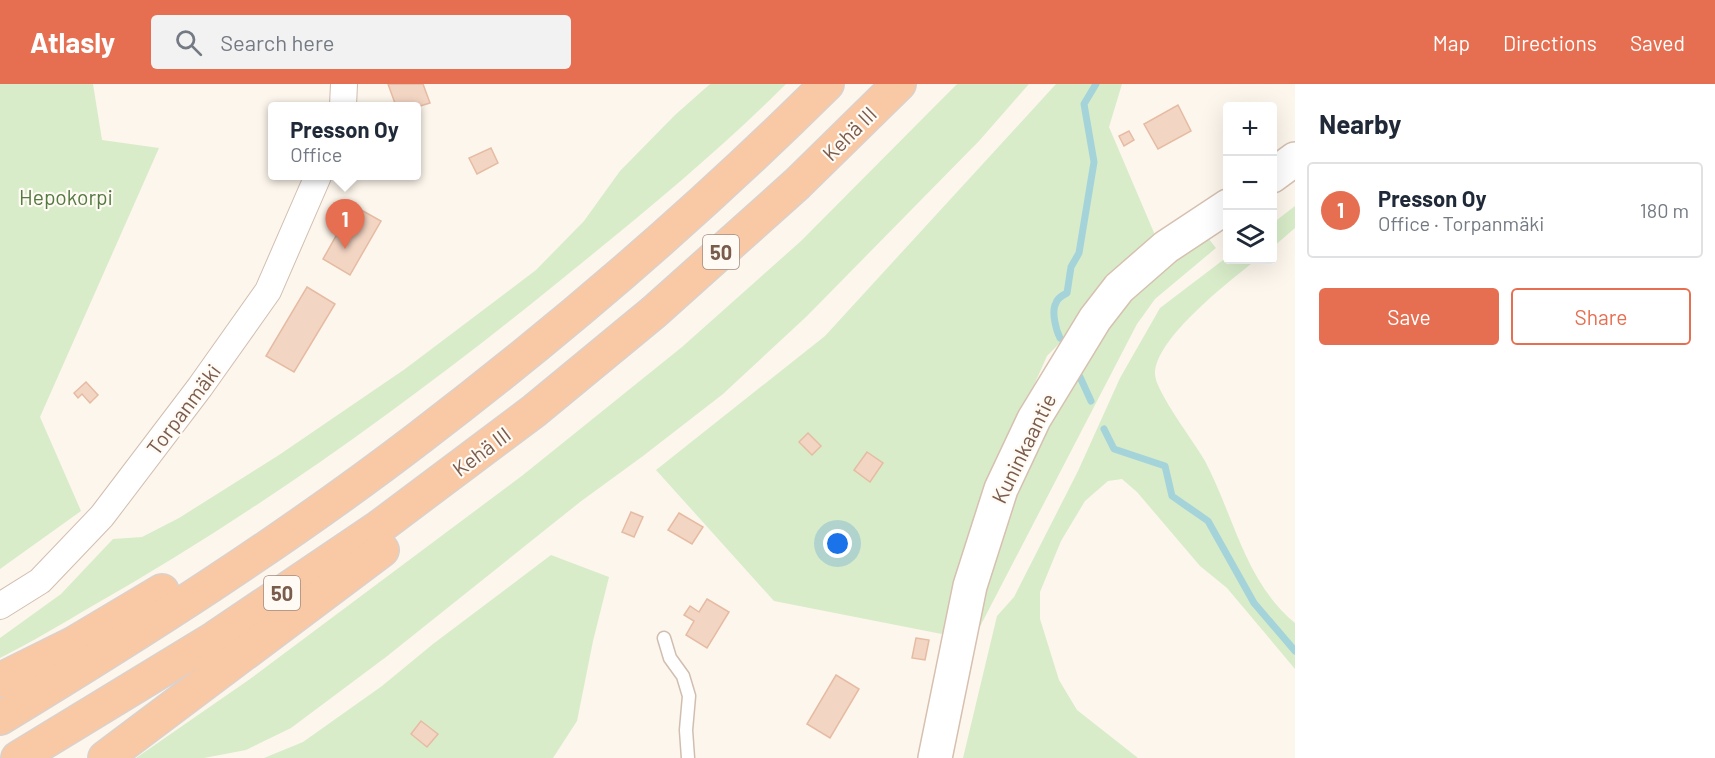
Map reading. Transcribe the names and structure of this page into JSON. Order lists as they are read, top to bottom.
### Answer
{
  "streets": {
    "highway": ["Kehä III", "50"],
    "main road": ["Kuninkaantie"],
    "street": ["Torpanmäki"]
  },
  "parks": ["Hepokorpi"],
  "page": {
    "header": "Atlasly",
    "search": "Search here",
    "nav": ["Map", "Directions", "Saved"],
    "heading": "Nearby",
    "map_buttons": ["+", "−"],
    "popup": ["Presson Oy", "Office"],
    "list": [
      {
        "mark": "1",
        "name": "Presson Oy",
        "note": "Office · Torpanmäki",
        "value": "180 m"
      }
    ],
    "pins": "1",
    "buttons": ["Save", "Share"]
  }
}
